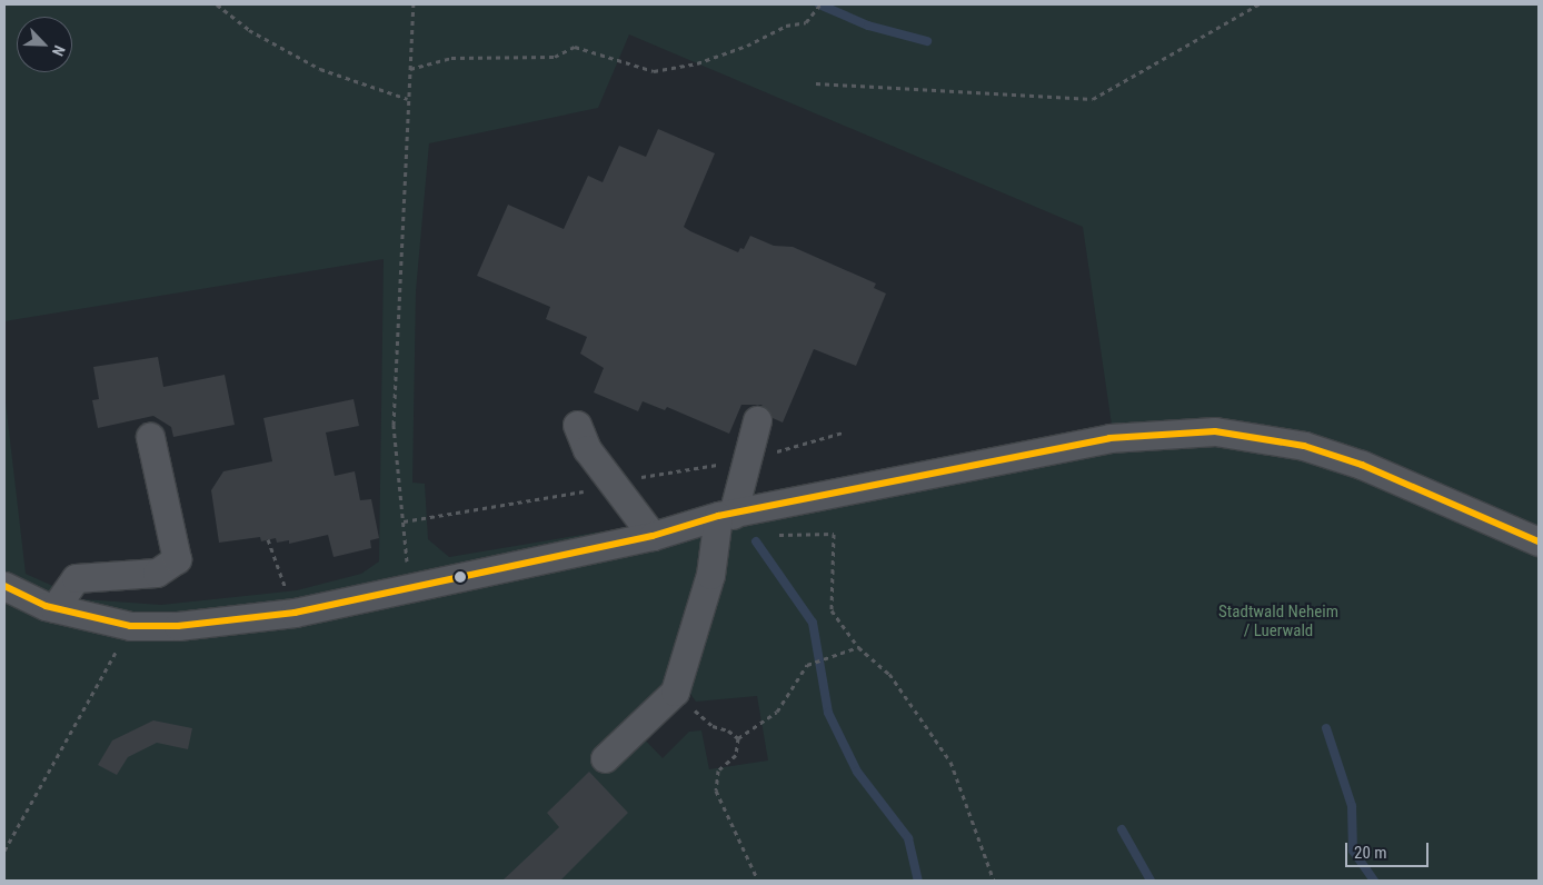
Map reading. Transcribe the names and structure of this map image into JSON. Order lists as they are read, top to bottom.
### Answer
{
  "parks": ["Stadtwald Neheim / Luerwald"],
  "scale_bar": "20 m",
  "north": "bottom right"
}
